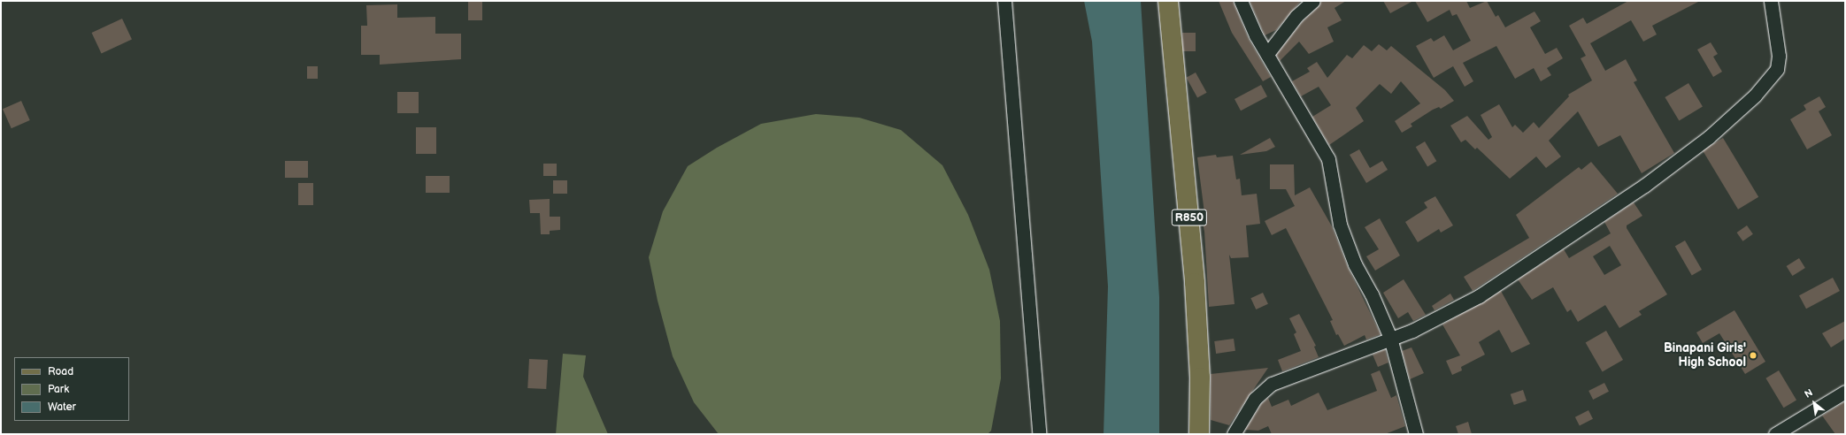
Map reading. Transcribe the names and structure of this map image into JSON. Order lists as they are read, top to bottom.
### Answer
{
  "streets": {
    "main road": ["R850"]
  },
  "places": ["Binapani Girls' High School"],
  "legend": ["Road", "Park", "Water"],
  "north": "top left"
}
